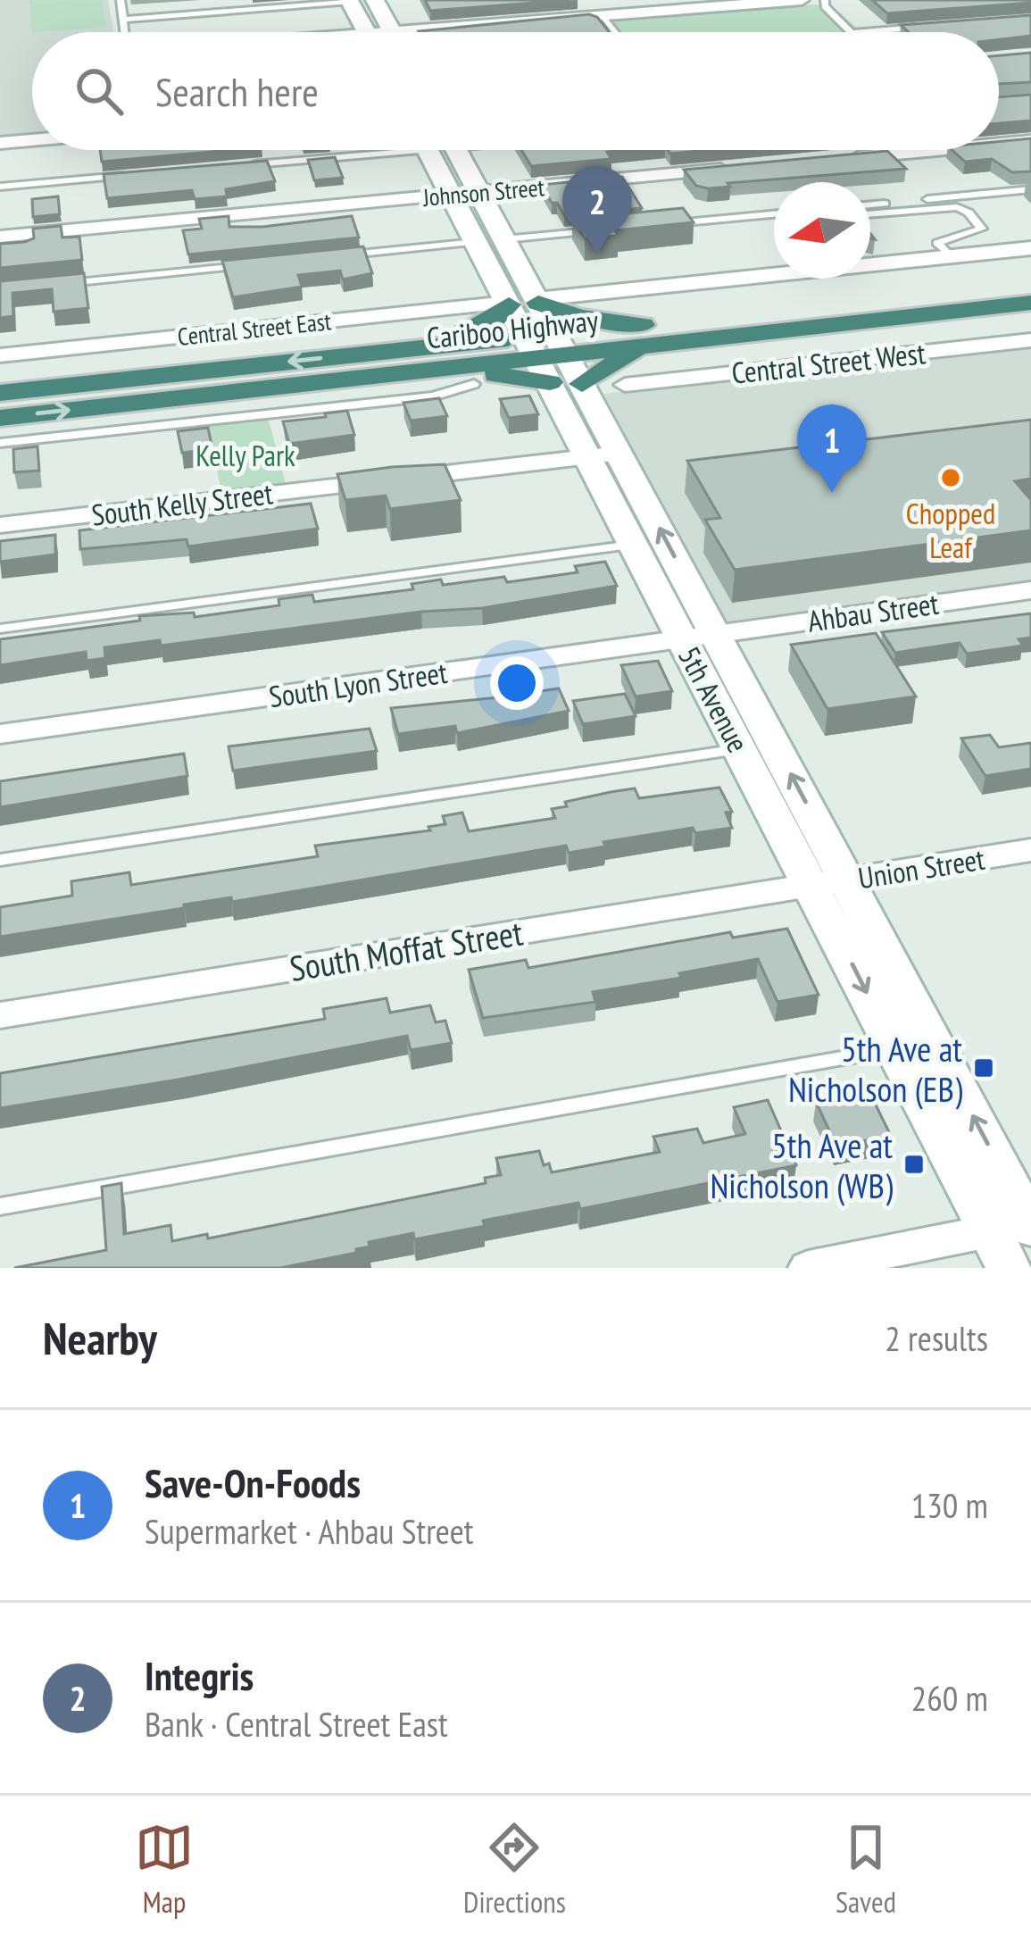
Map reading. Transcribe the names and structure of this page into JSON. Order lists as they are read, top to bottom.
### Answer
{
  "streets": {
    "highway": ["Cariboo Highway"],
    "main road": ["5th Avenue"],
    "street": [
      "Johnson Street",
      "Central Street East",
      "Central Street West",
      "South Kelly Street",
      "Ahbau Street",
      "South Lyon Street",
      "Union Street",
      "South Moffat Street"
    ]
  },
  "crossings": [
    ["Johnson Street", "5th Avenue"],
    ["Central Street East", "5th Avenue"],
    ["Cariboo Highway", "5th Avenue"],
    ["South Kelly Street", "5th Avenue"],
    ["Ahbau Street", "South Lyon Street"],
    ["Ahbau Street", "5th Avenue"],
    ["South Lyon Street", "5th Avenue"],
    ["5th Avenue", "Union Street"],
    ["5th Avenue", "South Moffat Street"],
    ["Union Street", "South Moffat Street"]
  ],
  "parks": ["Kelly Park"],
  "places": {
    "other": ["Chopped Leaf"],
    "transit": ["5th Ave at Nicholson (EB)", "5th Ave at Nicholson (WB)"]
  },
  "north": "left",
  "page": {
    "search": "Search here",
    "pins": ["2", "1"],
    "heading": ["Nearby", "2 results"],
    "list": [
      {
        "mark": "1",
        "name": "Save-On-Foods",
        "note": "Supermarket · Ahbau Street",
        "value": "130 m"
      },
      {
        "mark": "2",
        "name": "Integris",
        "note": "Bank · Central Street East",
        "value": "260 m"
      }
    ],
    "nav": ["Map", "Directions", "Saved"]
  }
}
